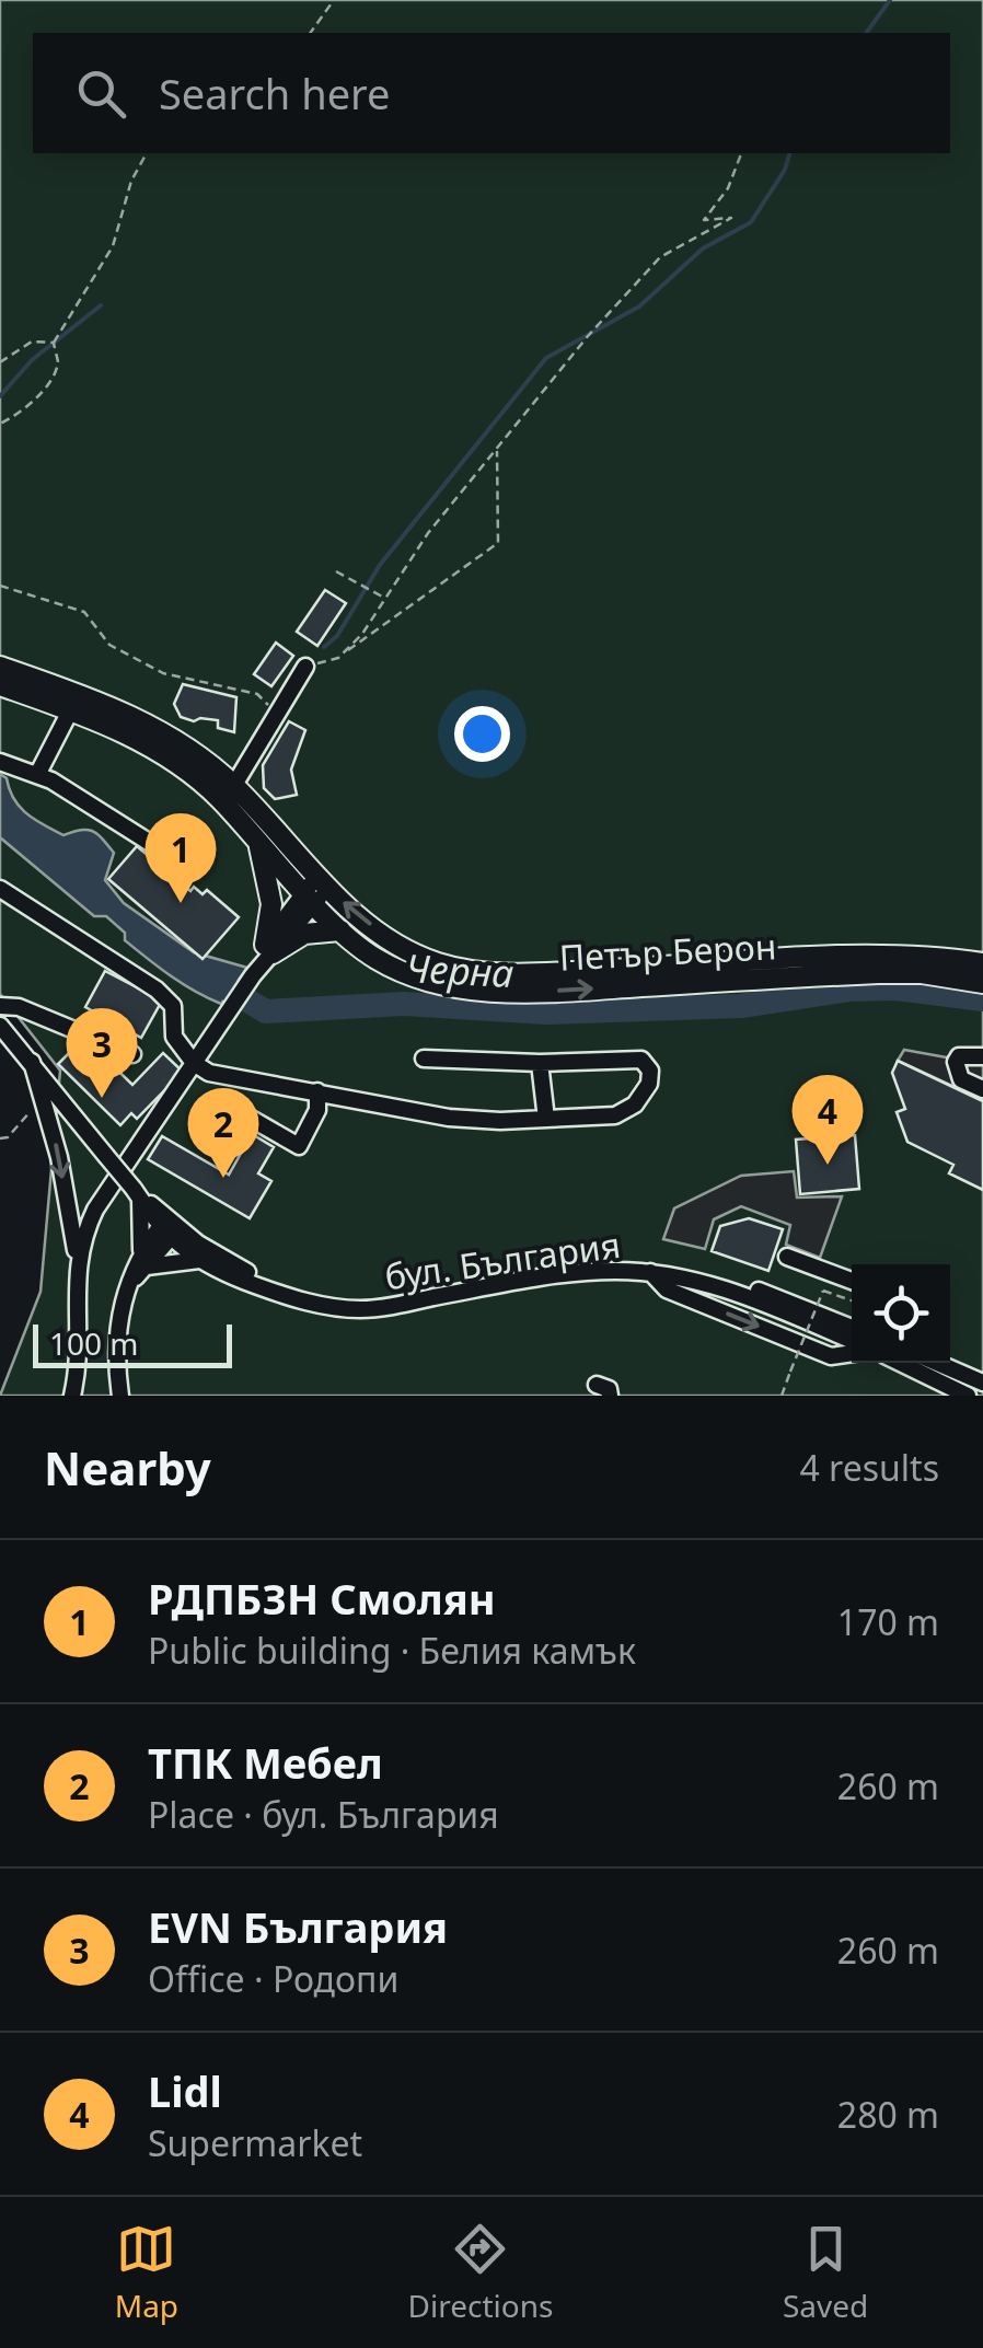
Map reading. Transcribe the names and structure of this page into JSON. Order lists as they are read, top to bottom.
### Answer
{
  "streets": {
    "main road": ["Петър Берон"],
    "street": ["бул. България"]
  },
  "water": ["Черна"],
  "scale_bar": "100 m",
  "page": {
    "search": "Search here",
    "pins": [
      "1",
      "3",
      "4",
      "2"
    ],
    "scale": "100 m",
    "heading": ["Nearby", "4 results"],
    "list": [
      {
        "mark": "1",
        "name": "РДПБЗН Смолян",
        "note": "Public building · Белия камък",
        "value": "170 m"
      },
      {
        "mark": "2",
        "name": "ТПК Мебел",
        "note": "Place · бул. България",
        "value": "260 m"
      },
      {
        "mark": "3",
        "name": "EVN България",
        "note": "Office · Родопи",
        "value": "260 m"
      },
      {
        "mark": "4",
        "name": "Lidl",
        "note": "Supermarket",
        "value": "280 m"
      }
    ],
    "nav": ["Map", "Directions", "Saved"]
  }
}
